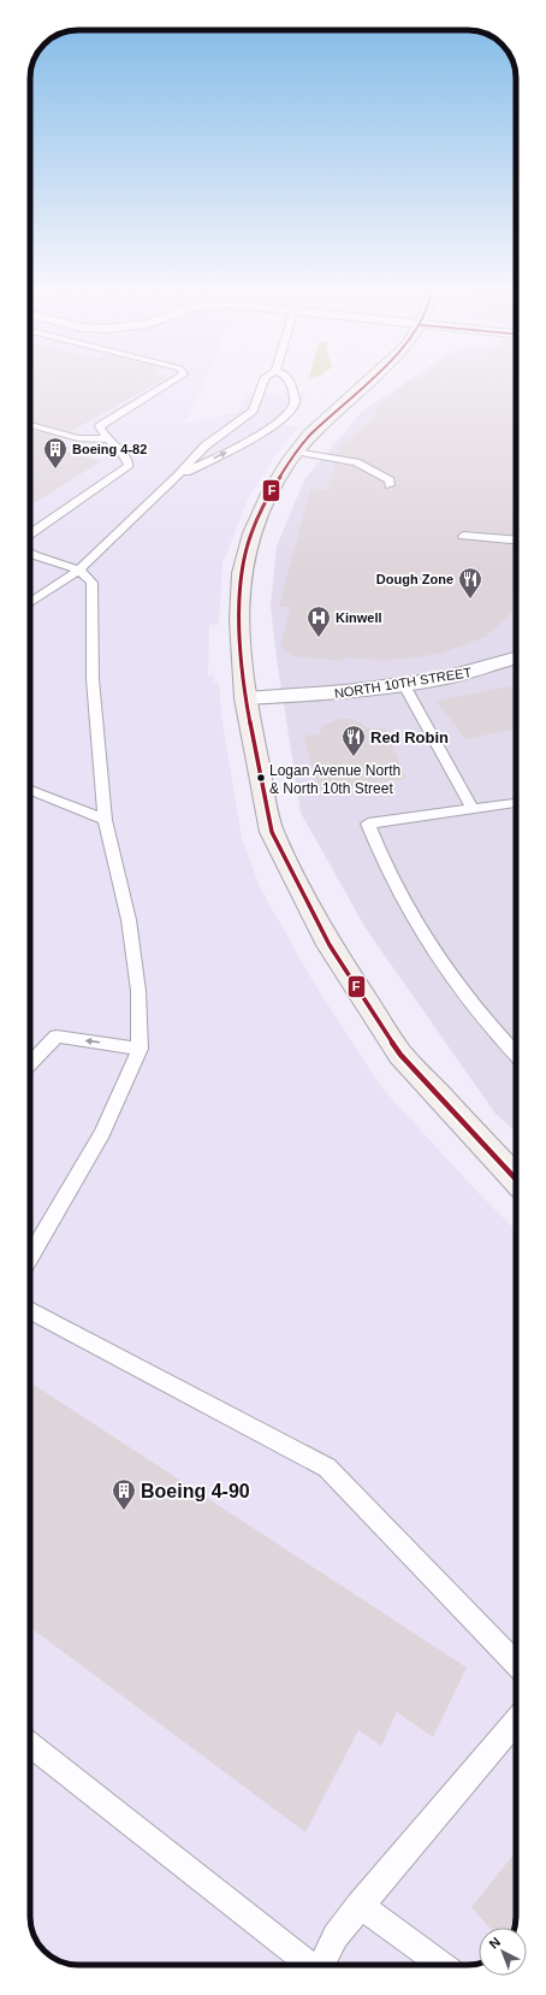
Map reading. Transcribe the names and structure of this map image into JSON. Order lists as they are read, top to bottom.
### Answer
{
  "streets": {
    "street": ["NORTH 10TH STREET"]
  },
  "places": {
    "building": ["Boeing 4-82", "Boeing 4-90"],
    "restaurant": ["Dough Zone", "Red Robin"],
    "hospital": ["Kinwell"],
    "other": ["Logan Avenue North & North 10th Street"]
  },
  "lines": ["transit line F"],
  "north": "top left"
}
